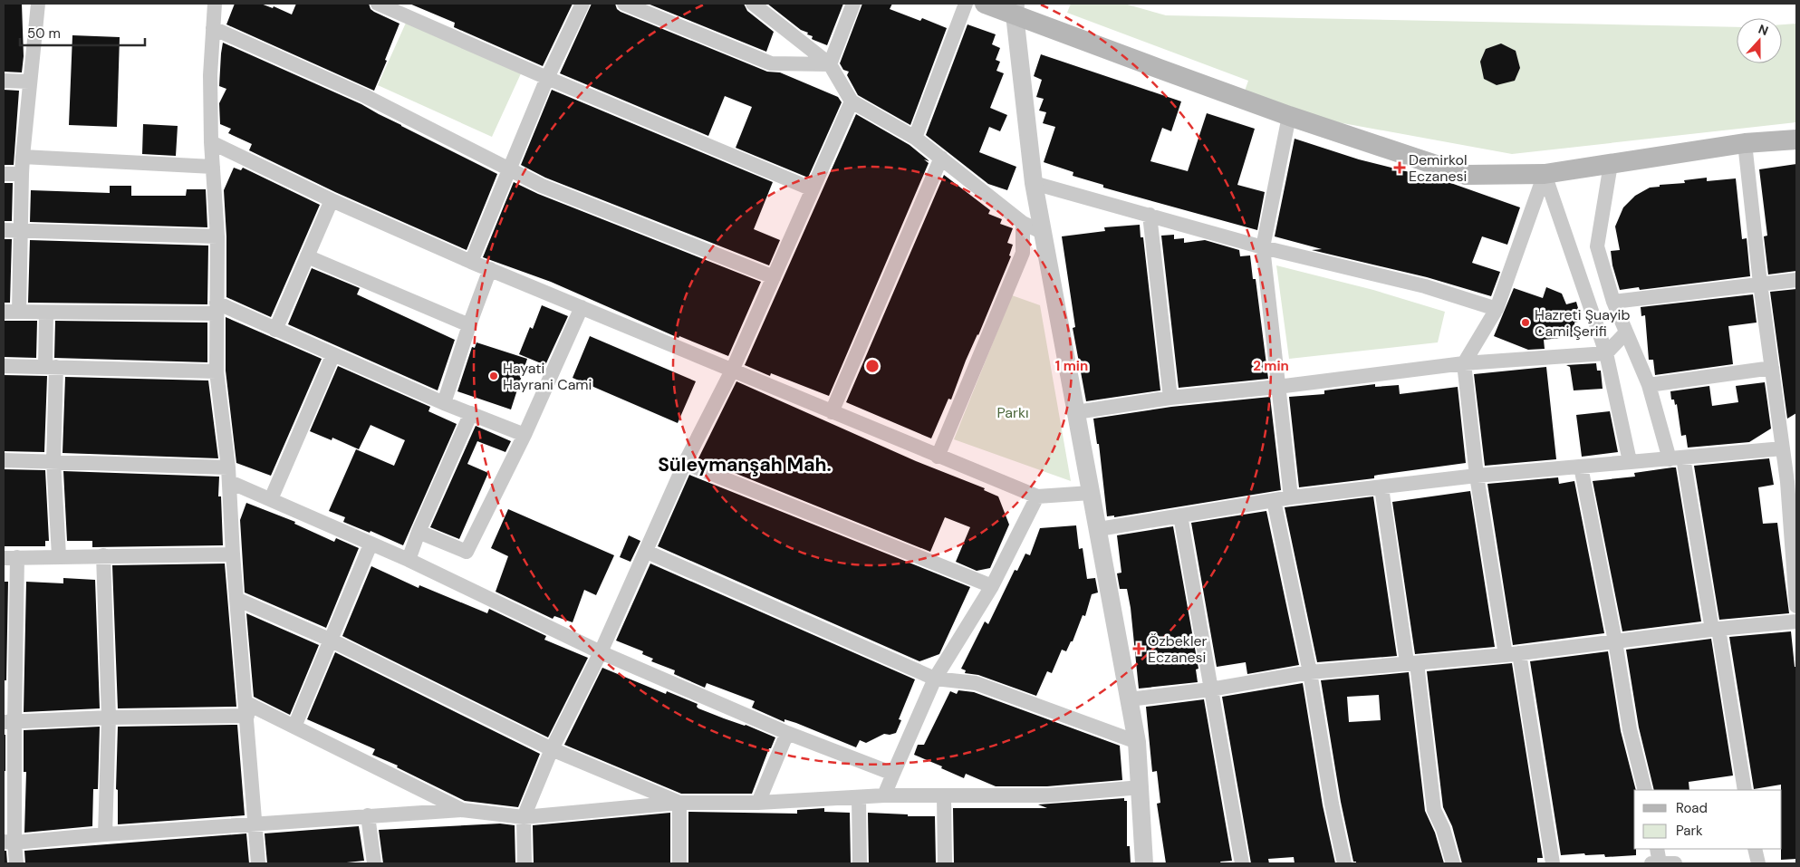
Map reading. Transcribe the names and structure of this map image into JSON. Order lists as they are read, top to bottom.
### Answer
{
  "districts": ["Süleymanşah Mah."],
  "parks": ["Parkı"],
  "places": {
    "health": ["Demirkol Eczanesi", "Özbekler Eczanesi"],
    "other": ["Hazreti Şuayib Cami Şerifi", "Hayati Hayrani Cami"]
  },
  "legend": ["Road", "Park"],
  "scale_bar": "50 m",
  "north": "top",
  "rings": ["1 min", "2 min"]
}
